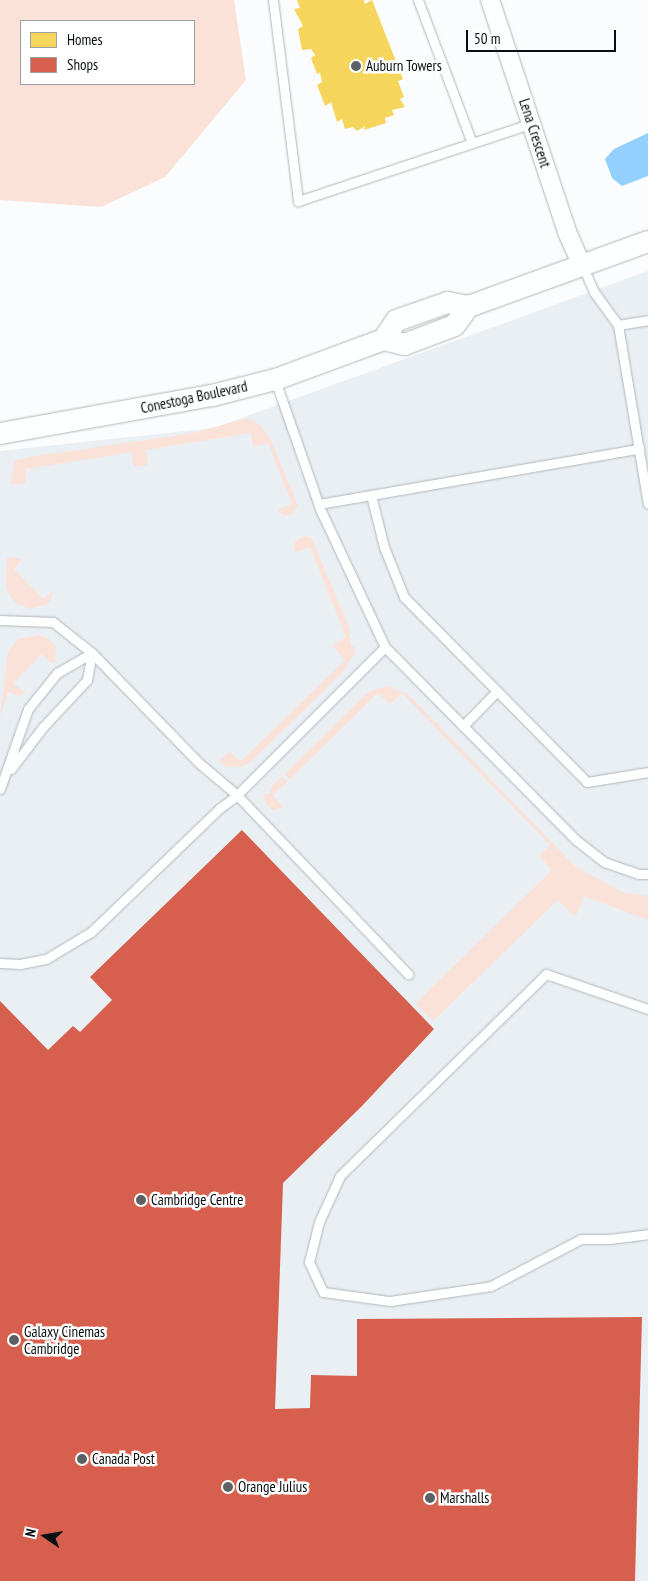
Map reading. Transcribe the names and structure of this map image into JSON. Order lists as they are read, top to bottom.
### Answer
{
  "streets": {
    "street": ["Lena Crescent", "Conestoga Boulevard"]
  },
  "crossings": [
    ["Lena Crescent", "Conestoga Boulevard"]
  ],
  "places": [
    "Auburn Towers",
    "Cambridge Centre",
    "Galaxy Cinemas Cambridge",
    "Canada Post",
    "Orange Julius",
    "Marshalls"
  ],
  "legend": ["Homes", "Shops"],
  "scale_bar": "50 m",
  "north": "left"
}
